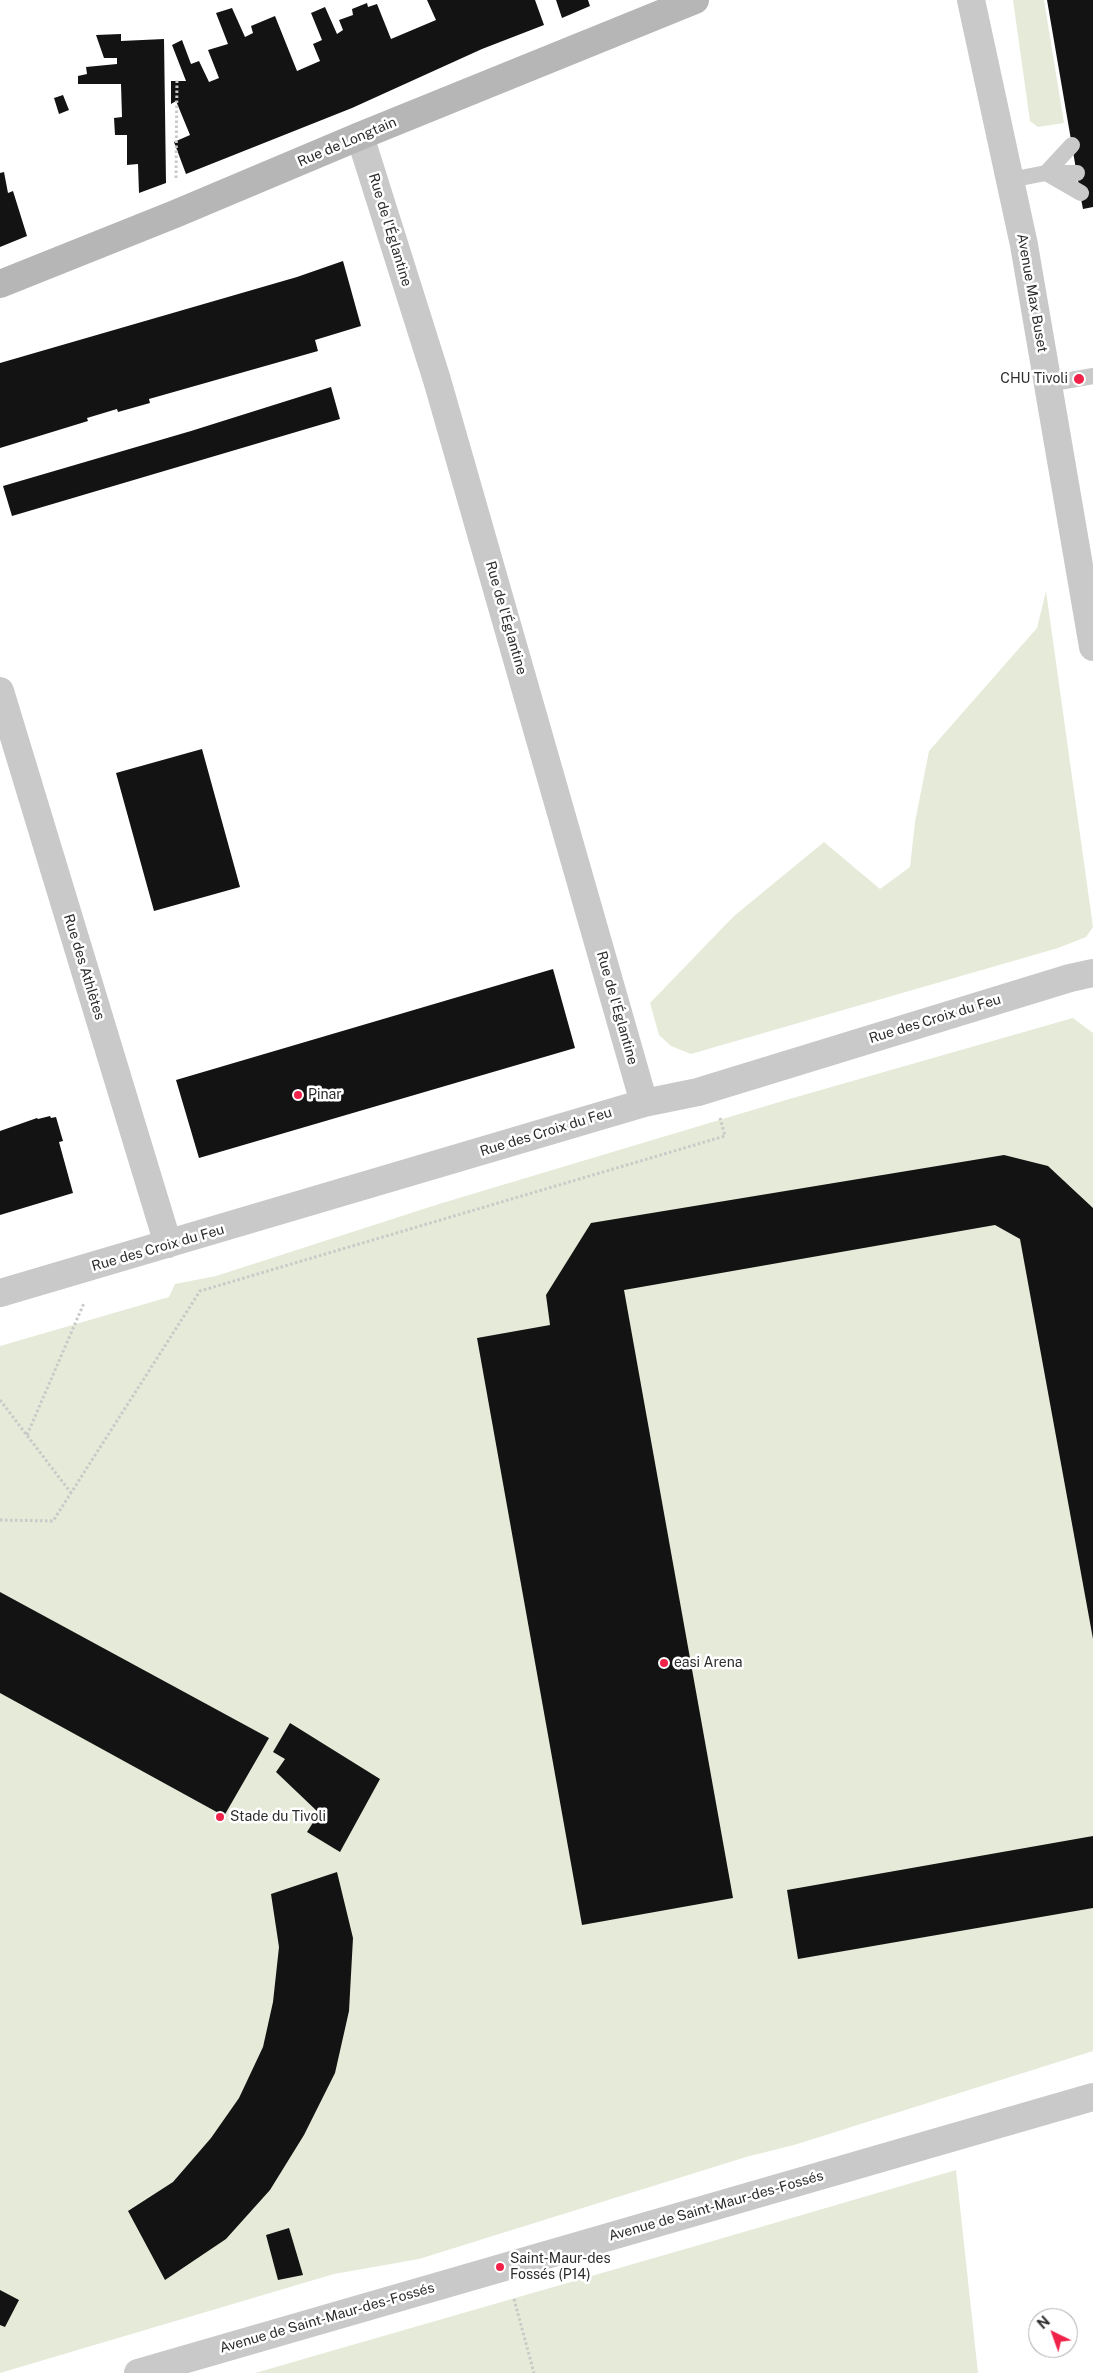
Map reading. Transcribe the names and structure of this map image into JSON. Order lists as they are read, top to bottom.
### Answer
{
  "streets": {
    "street": [
      "Rue de Longtain",
      "Rue de l'Églantine",
      "Avenue Max Buset",
      "Rue des Athlètes",
      "Rue des Croix du Feu",
      "Avenue de Saint-Maur-des-Fossés"
    ]
  },
  "crossings": [
    ["Rue de Longtain", "Rue de l'Églantine"],
    ["Rue de l'Églantine", "Rue des Croix du Feu"],
    ["Rue des Athlètes", "Rue des Croix du Feu"]
  ],
  "places": [
    "CHU Tivoli",
    "Pinar",
    "easi Arena",
    "Stade du Tivoli",
    "Saint-Maur-des Fossés (P14)"
  ],
  "north": "top left"
}
